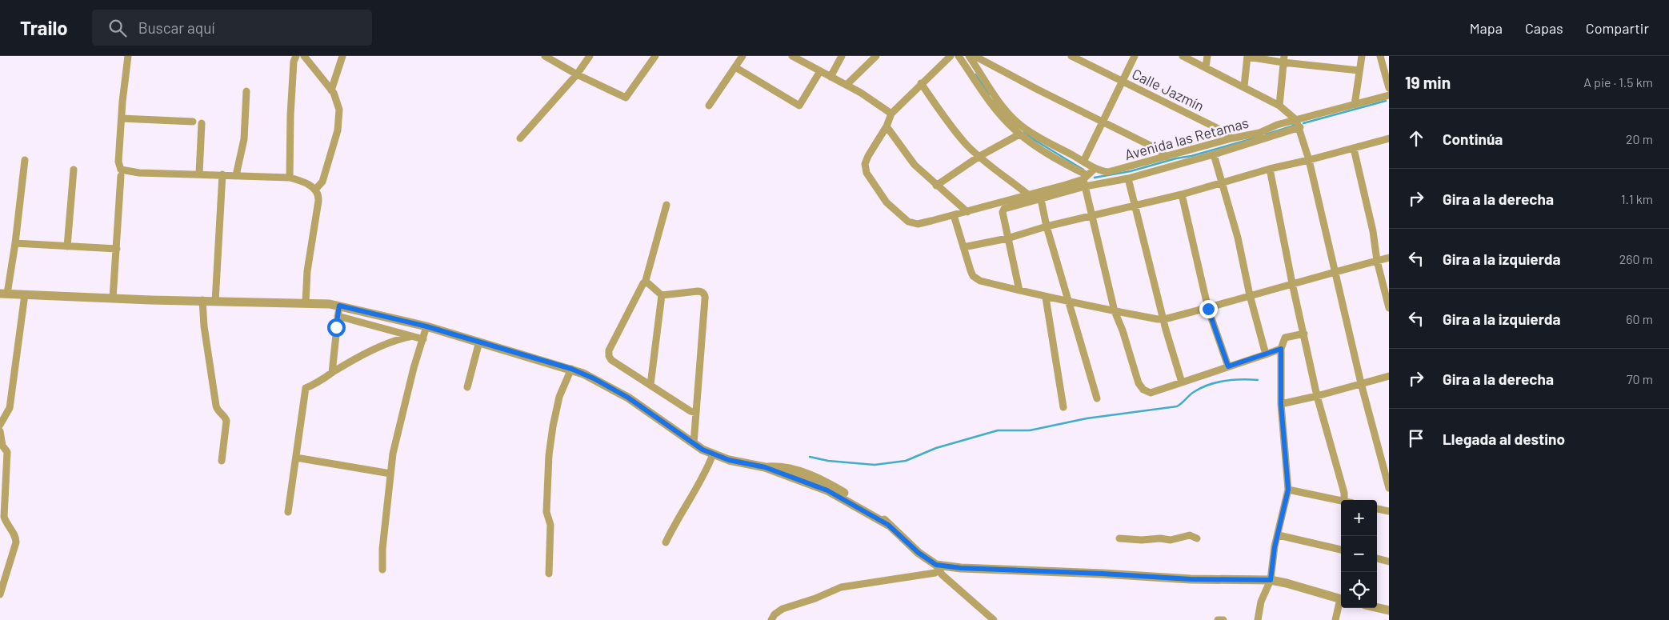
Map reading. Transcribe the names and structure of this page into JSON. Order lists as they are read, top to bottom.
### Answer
{
  "streets": {
    "street": ["Calle Jazmín", "Avenida las Retamas"]
  },
  "crossings": [
    ["Calle Jazmín", "Avenida las Retamas"]
  ],
  "page": {
    "header": "Trailo",
    "search": "Buscar aquí",
    "nav": ["Mapa", "Capas", "Compartir"],
    "heading": ["19 min", "A pie · 1.5 km"],
    "list": [
      ["Continúa", "20 m"],
      ["Gira a la derecha", "1.1 km"],
      ["Gira a la izquierda", "260 m"],
      ["Gira a la izquierda", "60 m"],
      ["Gira a la derecha", "70 m"],
      "Llegada al destino"
    ],
    "map_buttons": ["+", "−"]
  }
}
